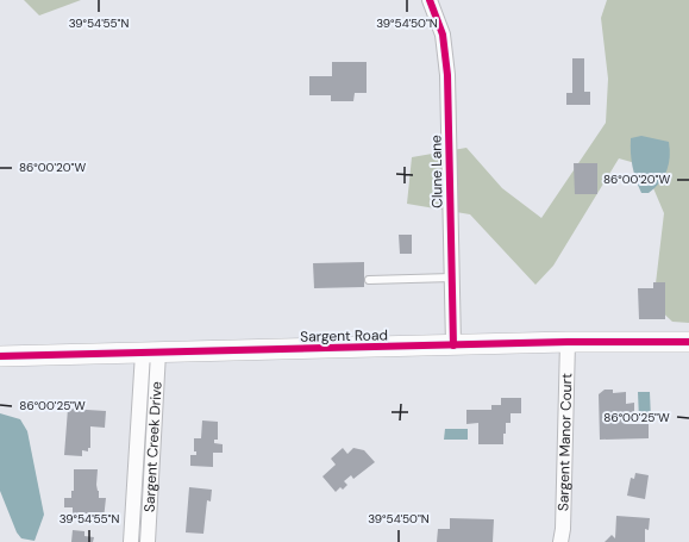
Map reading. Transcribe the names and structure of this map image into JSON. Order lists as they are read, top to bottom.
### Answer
{
  "streets": {
    "street": [
      "Clune Lane",
      "Sargent Road",
      "Sargent Manor Court",
      "Sargent Creek Drive"
    ]
  },
  "crossings": [
    ["Clune Lane", "Sargent Road"],
    ["Sargent Road", "Sargent Manor Court"],
    ["Sargent Road", "Sargent Creek Drive"]
  ],
  "coordinates": [
    "39°54'55\"N",
    "39°54'50\"N",
    "86°00'20\"W",
    "86°00'25\"W"
  ]
}
